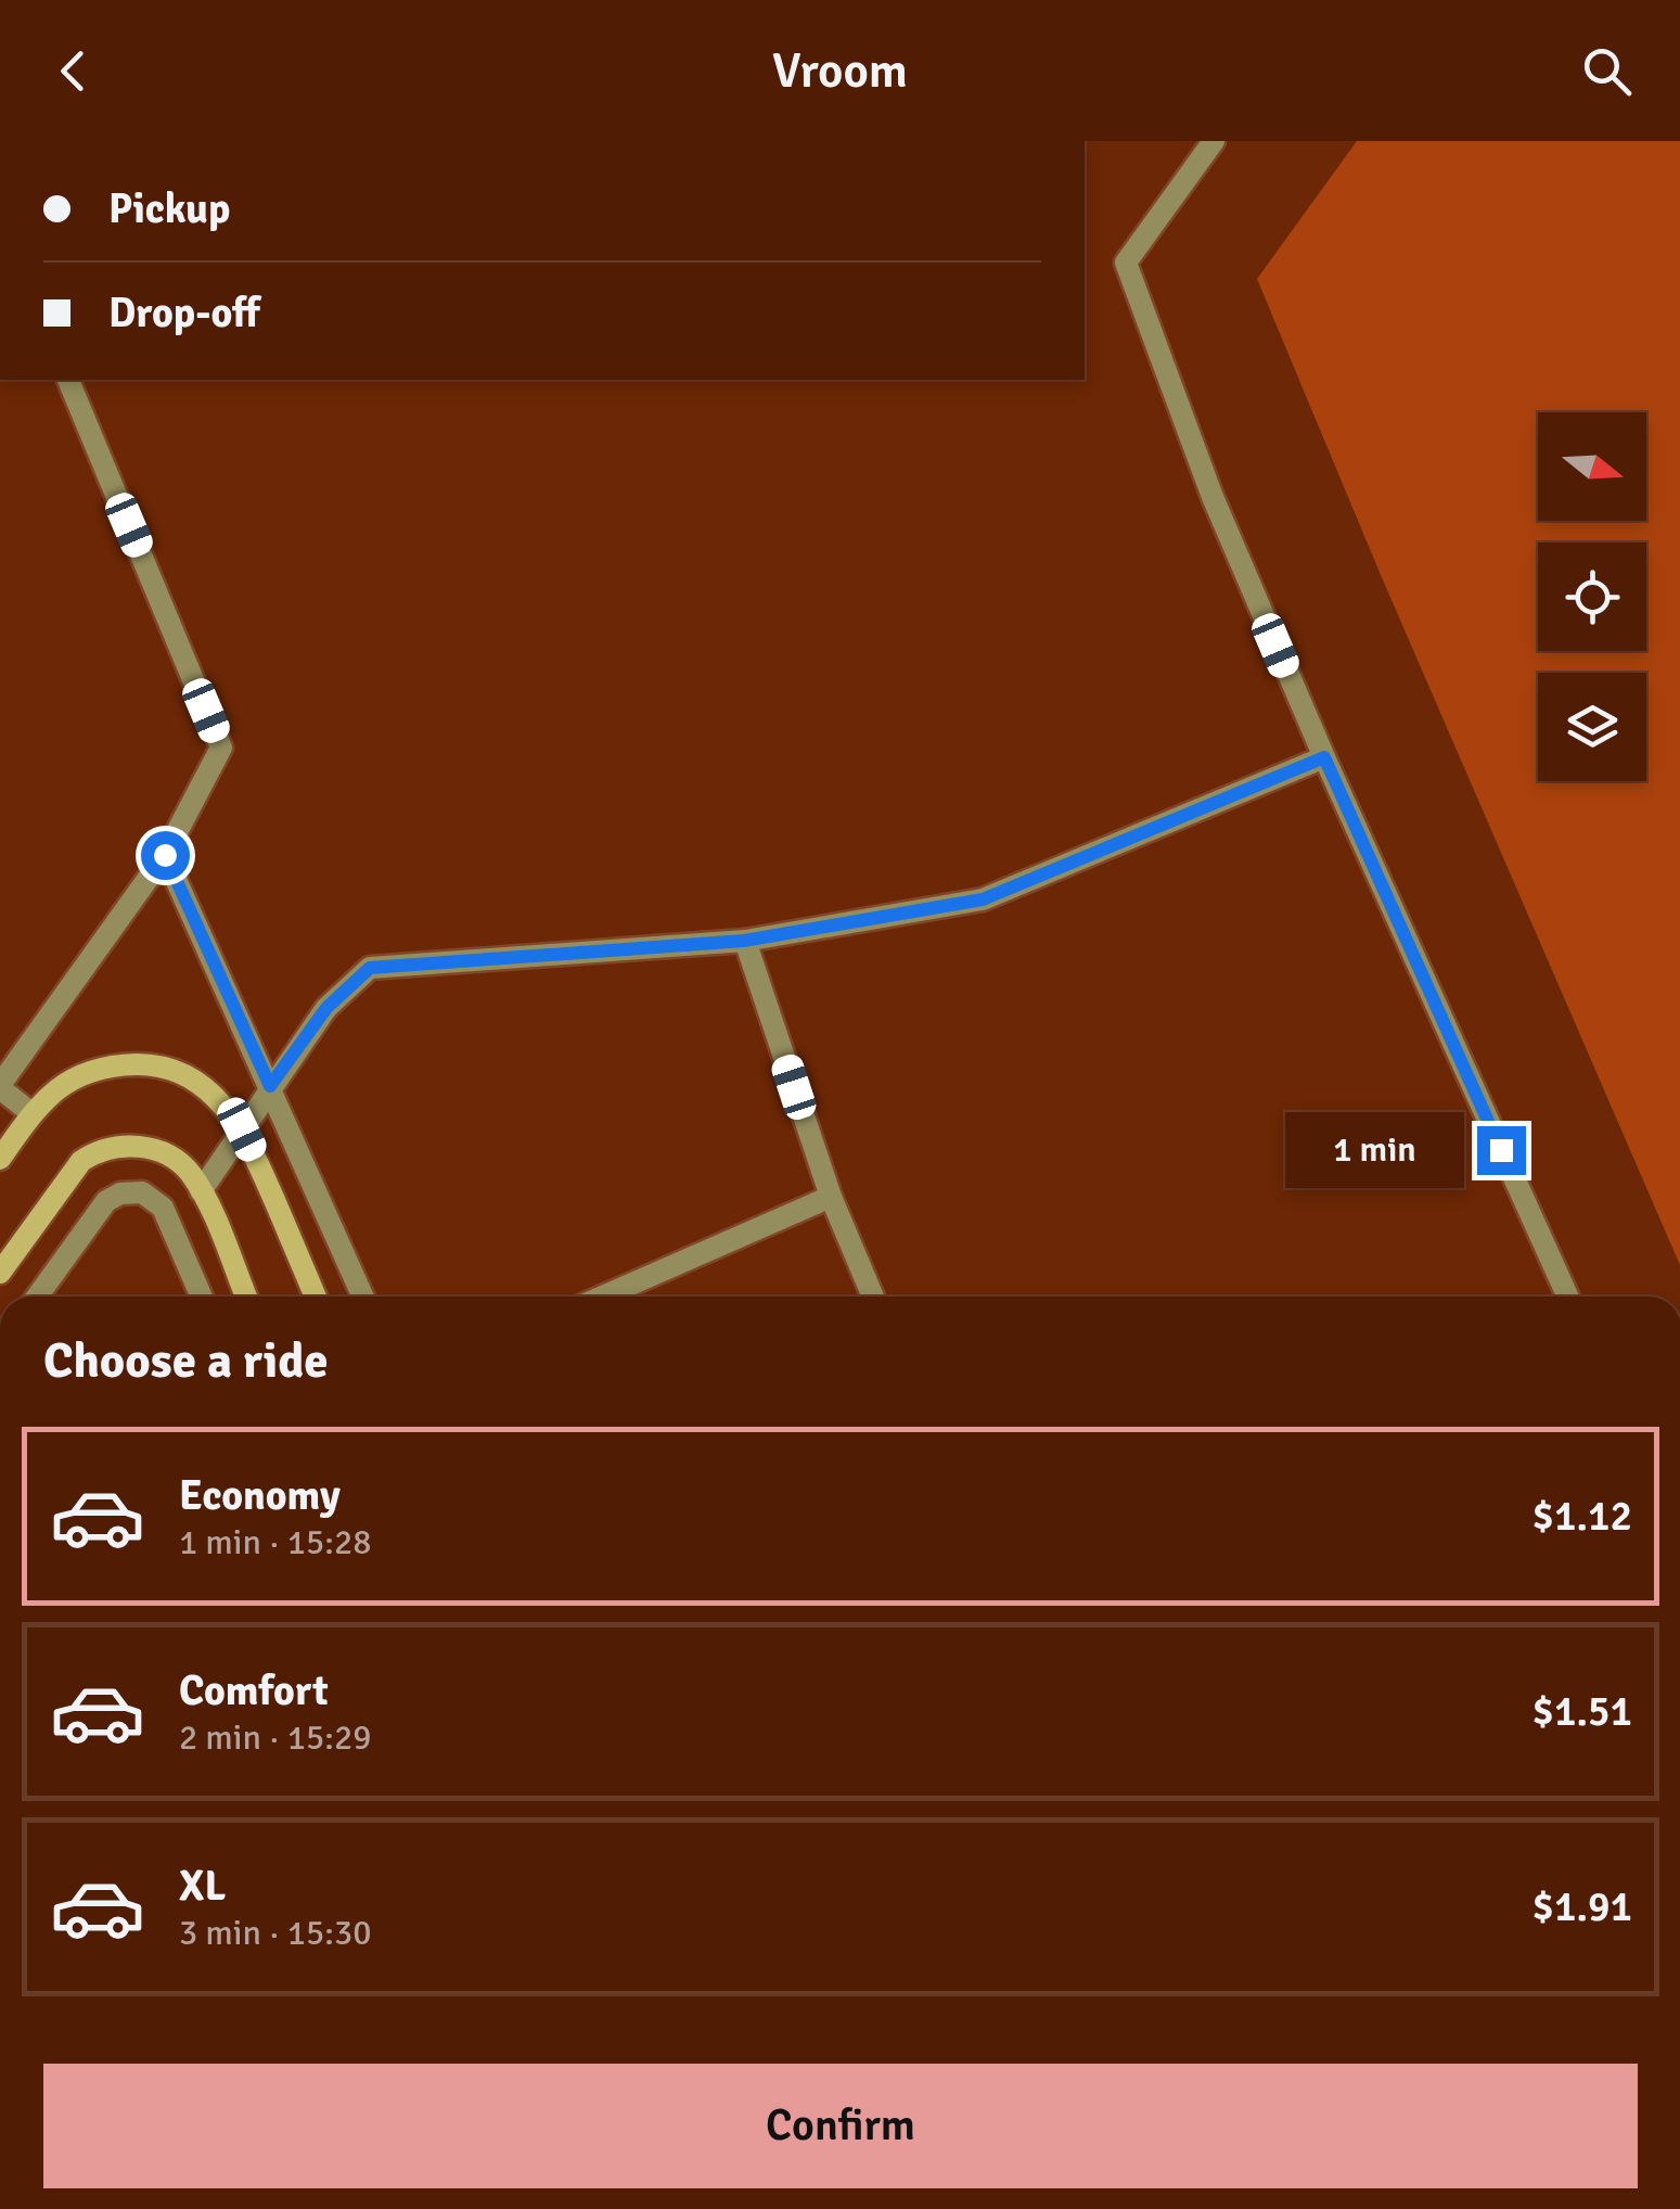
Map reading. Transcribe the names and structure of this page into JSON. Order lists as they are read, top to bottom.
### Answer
{
  "north": "right",
  "page": {
    "header": "Vroom",
    "banner": ["Pickup", "Drop-off"],
    "bubble": "1 min",
    "heading": "Choose a ride",
    "list": [
      {
        "name": "Economy",
        "note": "1 min · 15:28",
        "value": "$1.12"
      },
      {
        "name": "Comfort",
        "note": "2 min · 15:29",
        "value": "$1.51"
      },
      {
        "name": "XL",
        "note": "3 min · 15:30",
        "value": "$1.91"
      }
    ],
    "buttons": "Confirm"
  }
}
